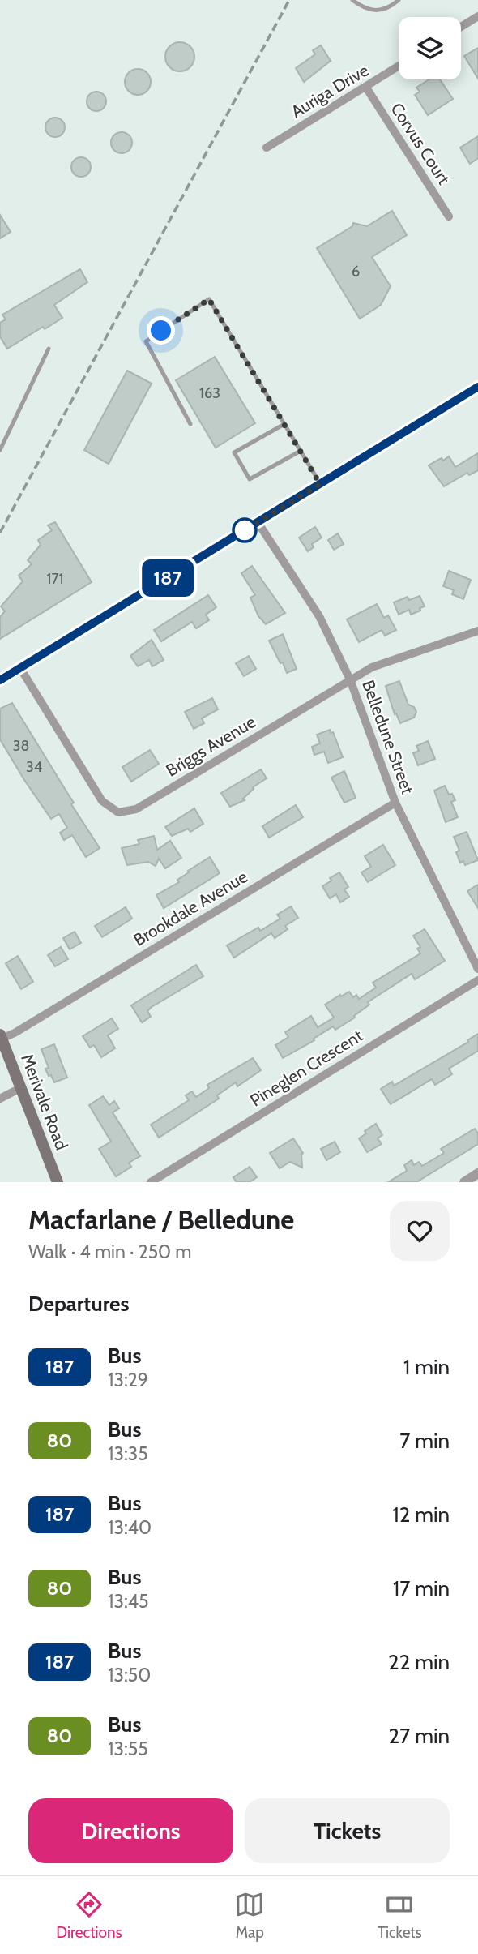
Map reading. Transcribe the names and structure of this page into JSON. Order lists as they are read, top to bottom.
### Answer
{
  "streets": {
    "main road": ["Merivale Road"],
    "street": [
      "Auriga Drive",
      "Corvus Court",
      "Belledune Street",
      "Briggs Avenue",
      "Brookdale Avenue",
      "Pineglen Crescent"
    ]
  },
  "crossings": [
    ["Auriga Drive", "Corvus Court"],
    ["Belledune Street", "Briggs Avenue"],
    ["Belledune Street", "Brookdale Avenue"],
    ["Brookdale Avenue", "Merivale Road"]
  ],
  "lines": ["bus line 187"],
  "house_numbers": [
    "6",
    "163",
    "171",
    "38",
    "34"
  ],
  "page": {
    "on_map": "187",
    "heading": [
      ["Macfarlane / Belledune", "Walk · 4 min · 250 m"],
      "Departures"
    ],
    "list": [
      {
        "mark": "187",
        "name": "Bus",
        "note": "13:29",
        "value": "1 min"
      },
      {
        "mark": "80",
        "name": "Bus",
        "note": "13:35",
        "value": "7 min"
      },
      {
        "mark": "187",
        "name": "Bus",
        "note": "13:40",
        "value": "12 min"
      },
      {
        "mark": "80",
        "name": "Bus",
        "note": "13:45",
        "value": "17 min"
      },
      {
        "mark": "187",
        "name": "Bus",
        "note": "13:50",
        "value": "22 min"
      },
      {
        "mark": "80",
        "name": "Bus",
        "note": "13:55",
        "value": "27 min"
      }
    ],
    "buttons": ["Directions", "Tickets"],
    "tabs": ["Directions", "Map", "Tickets"]
  }
}
